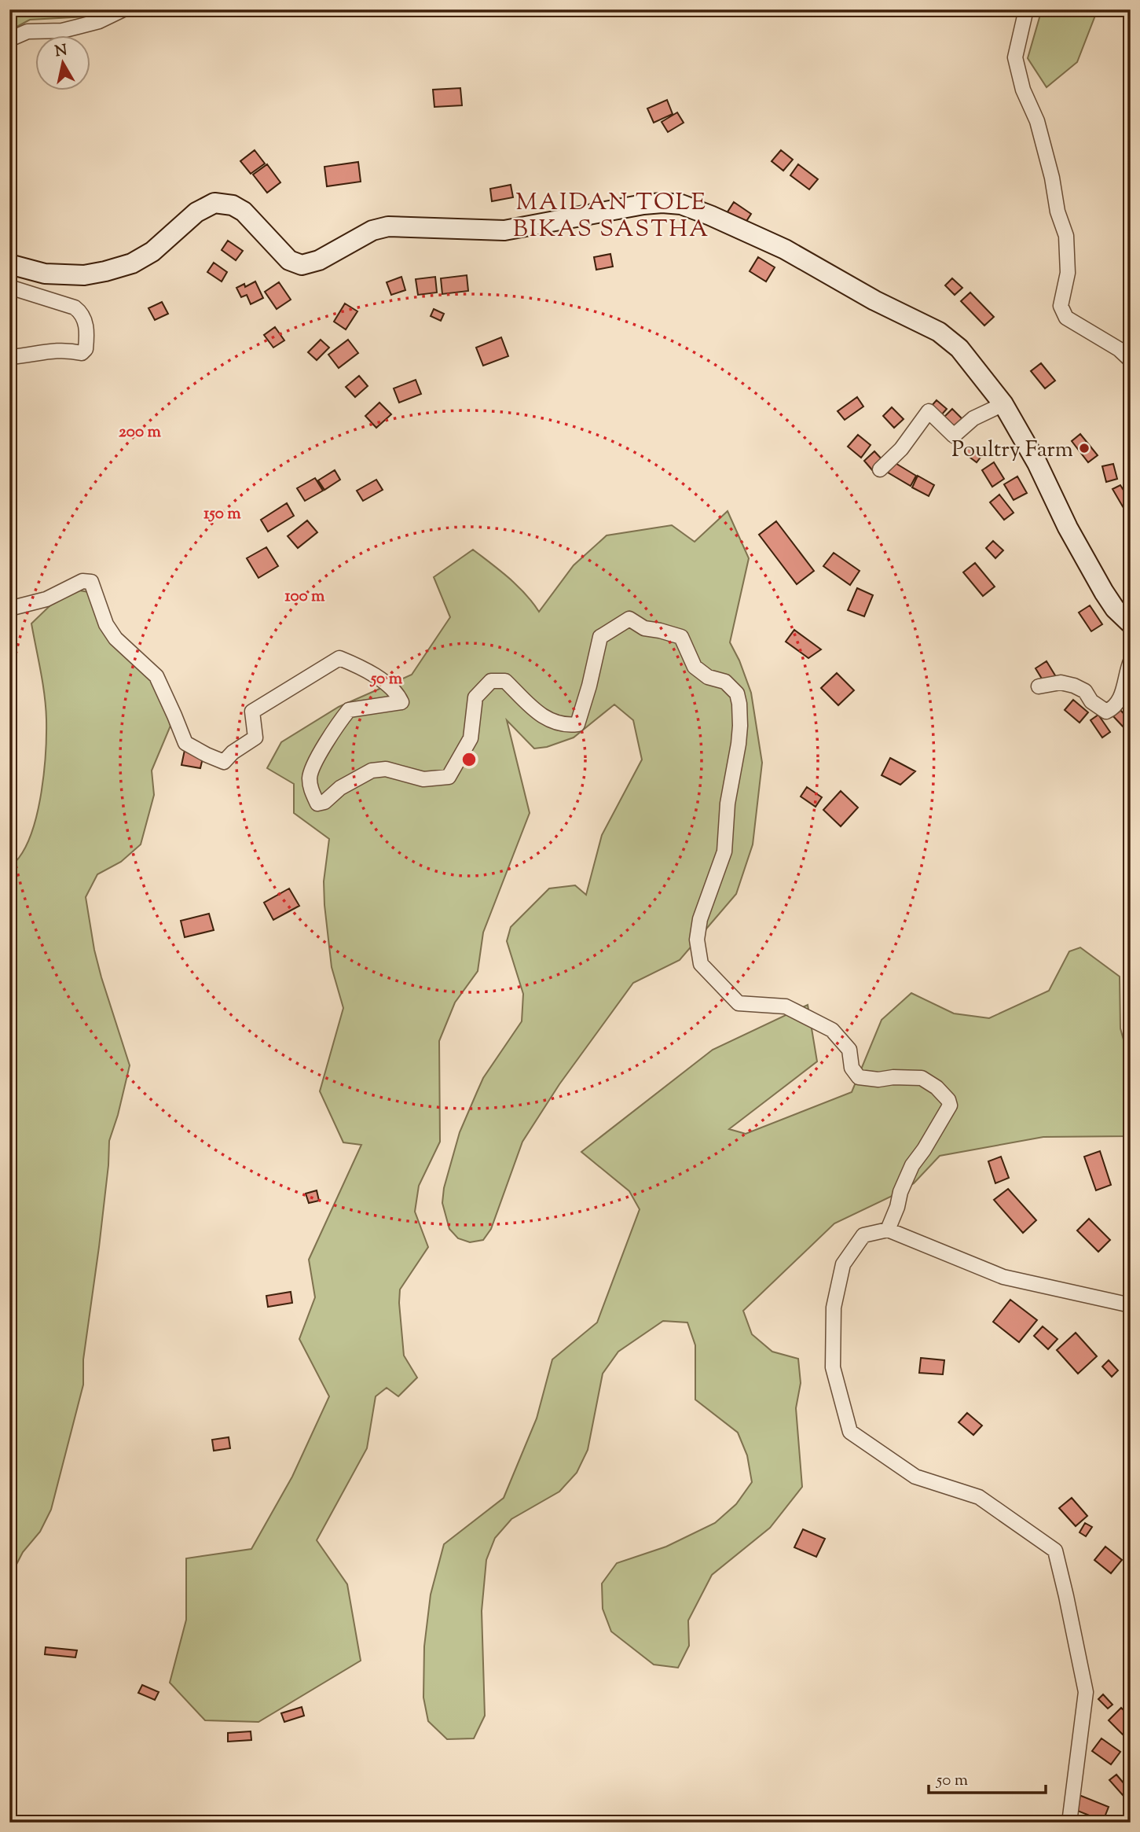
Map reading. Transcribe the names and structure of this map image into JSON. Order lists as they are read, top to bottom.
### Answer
{
  "districts": ["MAIDAN TOLE BIKAS SASTHA"],
  "places": ["Poultry Farm"],
  "scale_bar": "50 m",
  "north": "top",
  "rings": [
    "200 m",
    "150 m",
    "100 m",
    "50 m"
  ]
}
